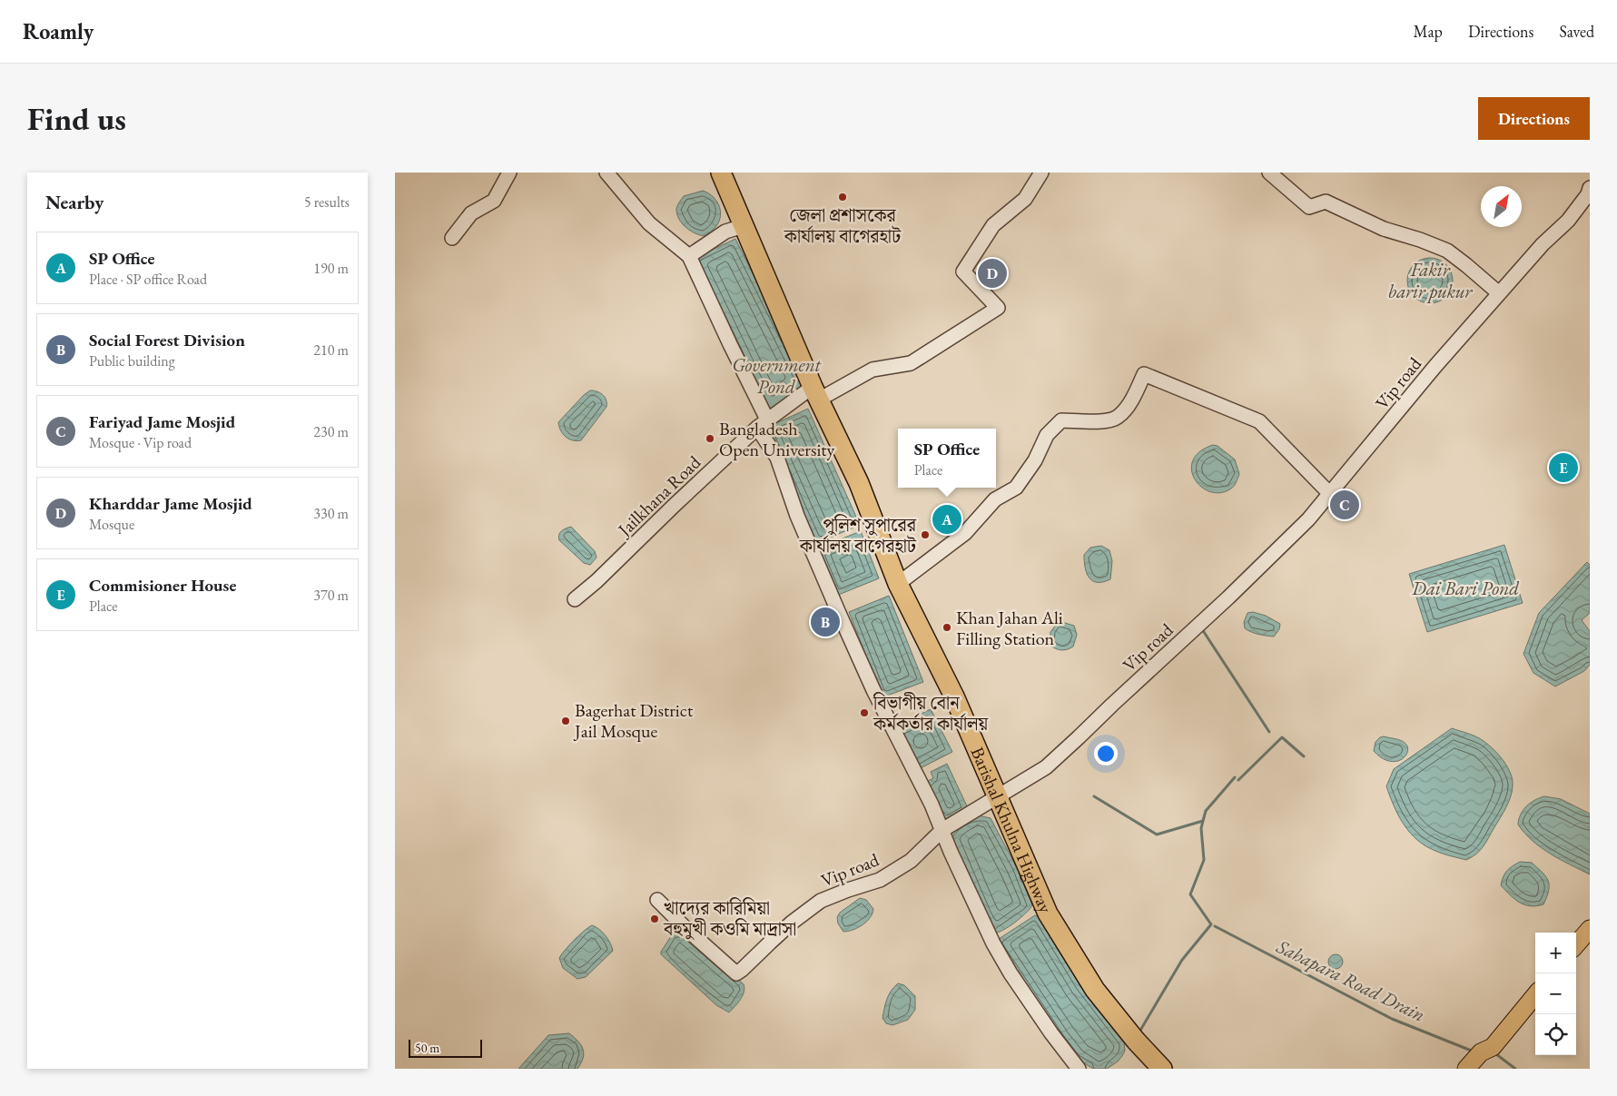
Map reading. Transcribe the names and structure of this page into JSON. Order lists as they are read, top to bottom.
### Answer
{
  "streets": {
    "highway": ["Barishal Khulna Highway"],
    "street": ["Vip road", "Jailkhana Road"]
  },
  "crossings": [
    ["Vip road", "Barishal Khulna Highway"],
    ["Jailkhana Road", "Barishal Khulna Highway"]
  ],
  "water": [
    "Fakir barir pukur",
    "Government Pond",
    "Dai Bari Pond",
    "Sahapara Road Drain"
  ],
  "places": [
    "জেলা প্রশাসকের কার্যালয় বাগেরহাট",
    "Bangladesh Open University",
    "পুলিশ সুপারের কার্যালয় বাগেরহাট",
    "Khan Jahan Ali Filling Station",
    "বিভাগীয় বোন কর্মকর্তার কার্যালয়",
    "Bagerhat District Jail Mosque",
    "খাদ্যের কারিমিয়া বহুমুখী কওমি মাদ্রাসা"
  ],
  "scale_bar": "50 m",
  "north": "top right",
  "page": {
    "header": "Roamly",
    "nav": ["Map", "Directions", "Saved"],
    "buttons": "Directions",
    "title": "Find us",
    "heading": ["Nearby", "5 results"],
    "list": [
      {
        "mark": "A",
        "name": "SP Office",
        "note": "Place · SP office Road",
        "value": "190 m"
      },
      {
        "mark": "B",
        "name": "Social Forest Division",
        "note": "Public building",
        "value": "210 m"
      },
      {
        "mark": "C",
        "name": "Fariyad Jame Mosjid",
        "note": "Mosque · Vip road",
        "value": "230 m"
      },
      {
        "mark": "D",
        "name": "Kharddar Jame Mosjid",
        "note": "Mosque",
        "value": "330 m"
      },
      {
        "mark": "E",
        "name": "Commisioner House",
        "note": "Place",
        "value": "370 m"
      }
    ],
    "pins": [
      "D",
      "E",
      "C",
      "A",
      "B"
    ],
    "popup": ["SP Office", "Place"],
    "map_buttons": ["+", "−"],
    "scale": "50 m"
  }
}
